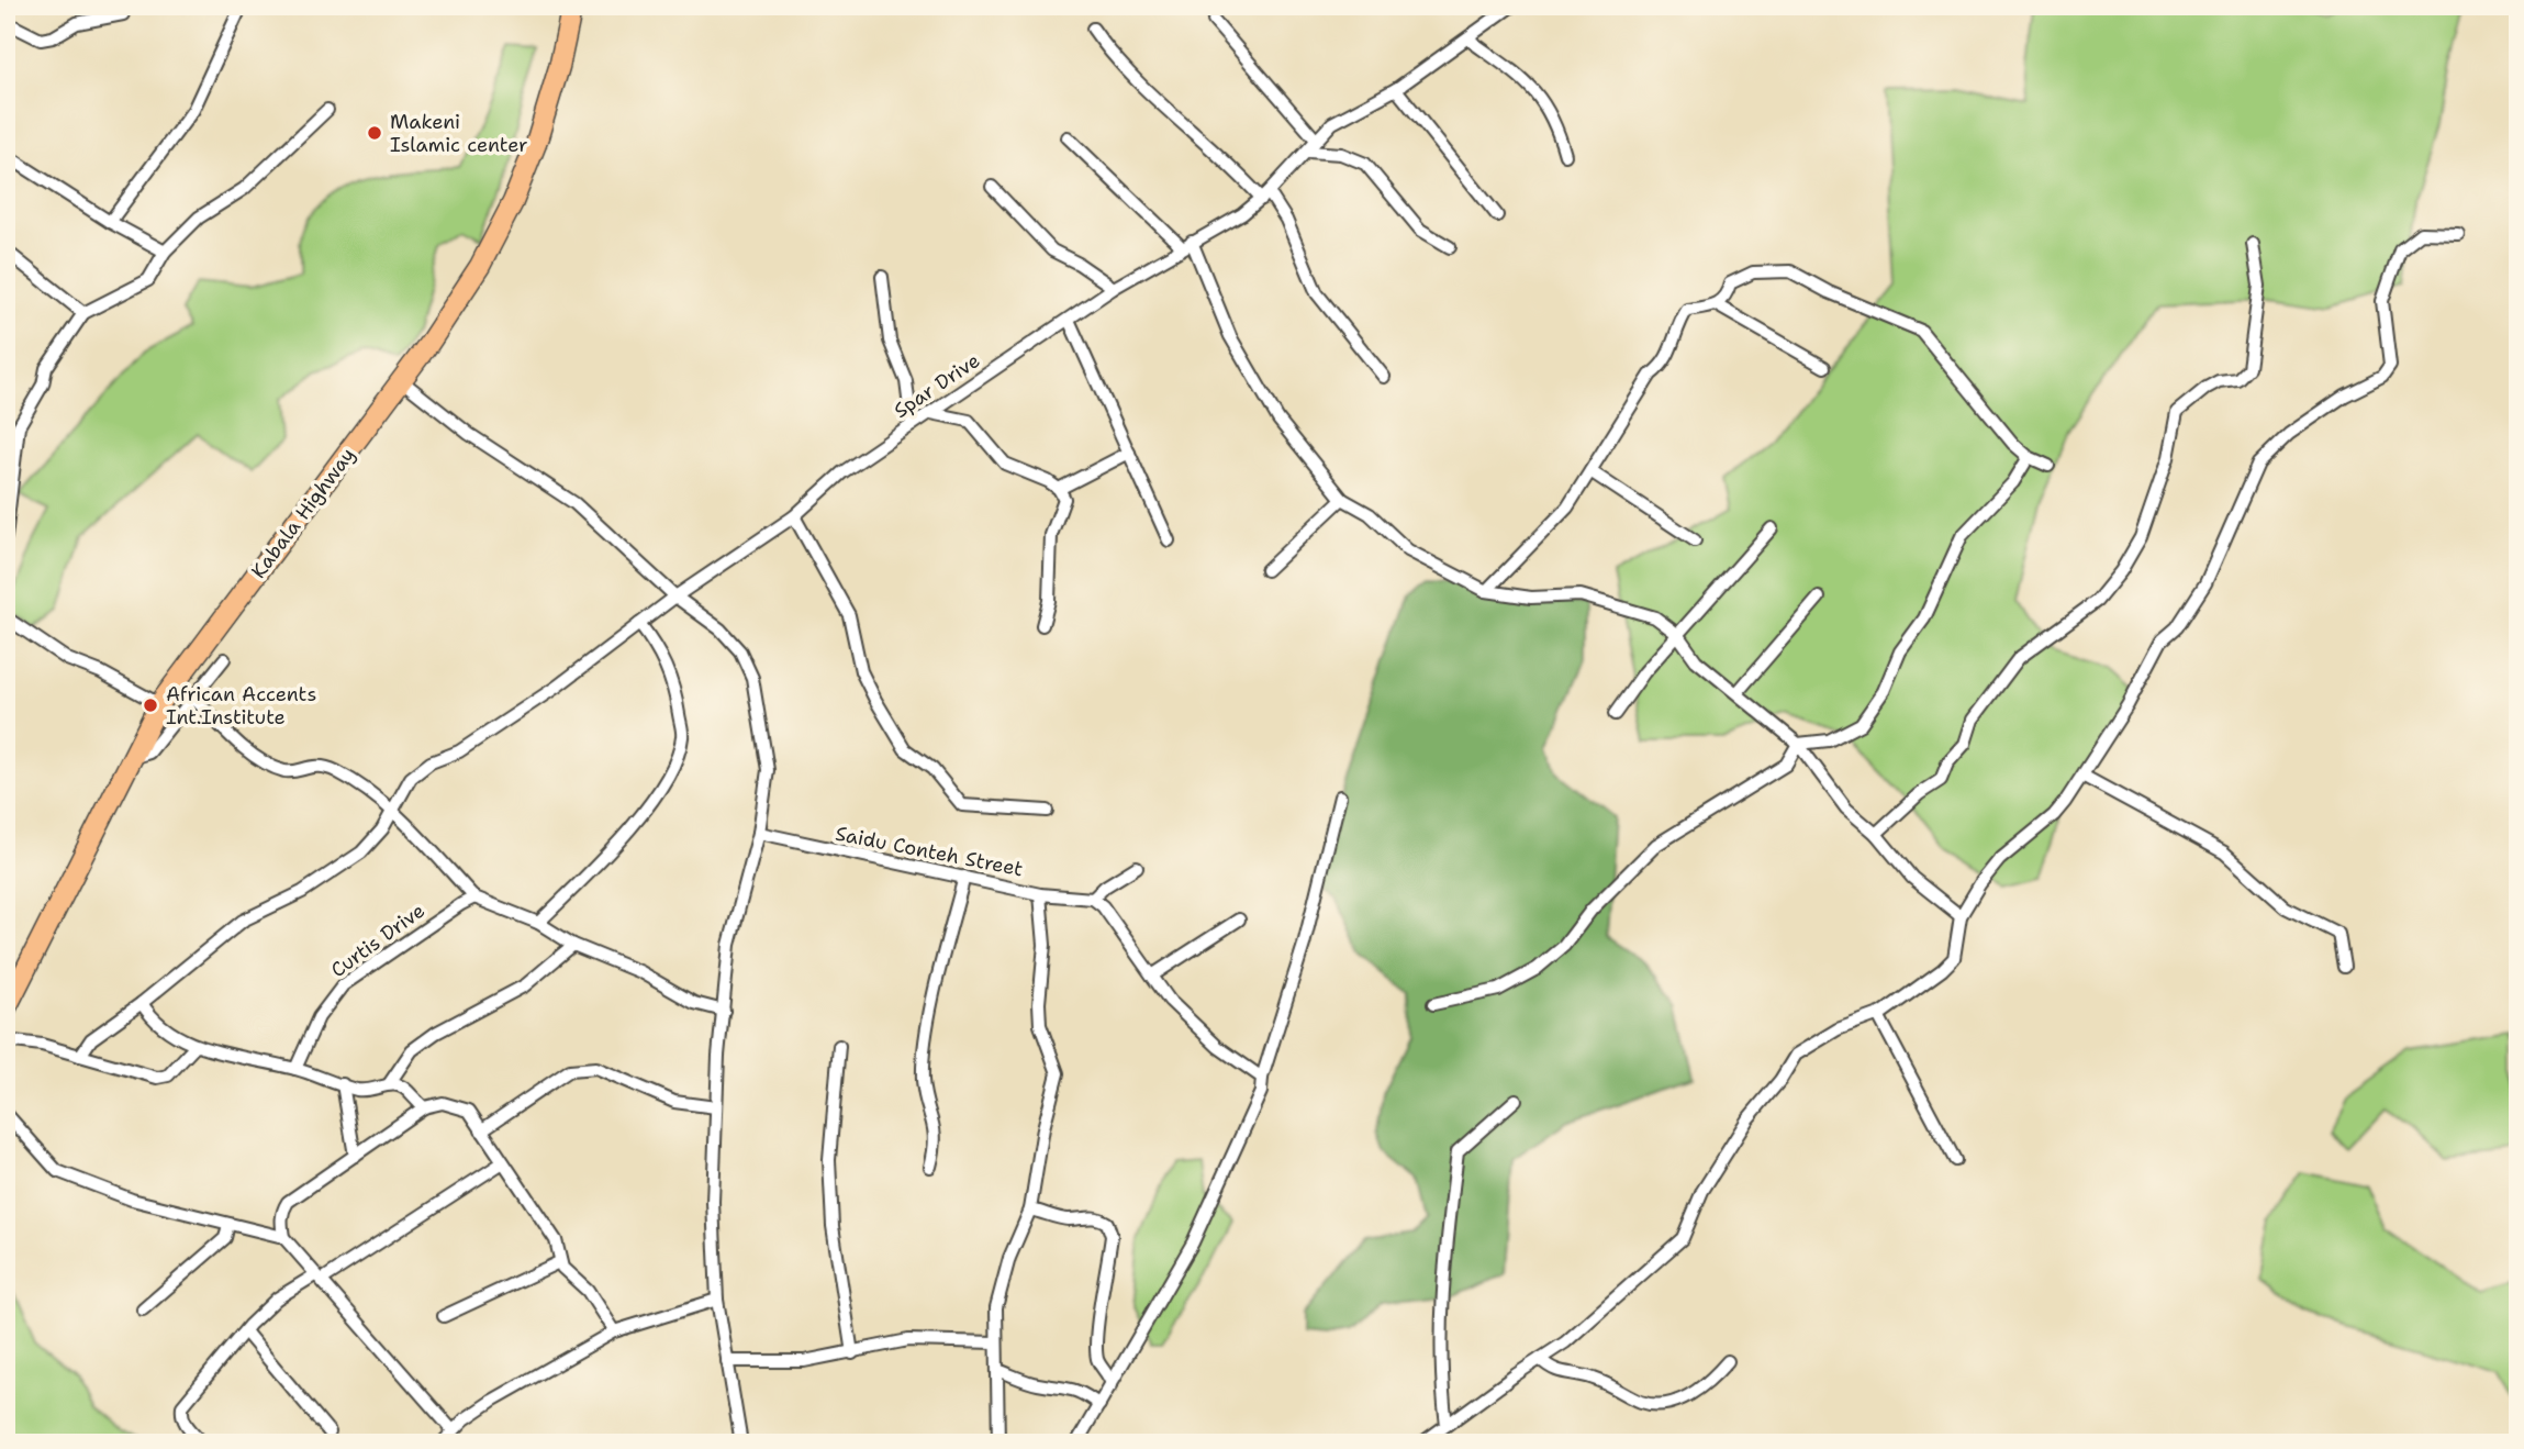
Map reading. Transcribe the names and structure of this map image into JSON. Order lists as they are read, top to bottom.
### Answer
{
  "streets": {
    "main road": ["Kabala Highway"],
    "street": ["Spar Drive", "Saidu Conteh Street", "Curtis Drive"]
  },
  "places": ["Makeni Islamic center", "African Accents Int.Institute"]
}
